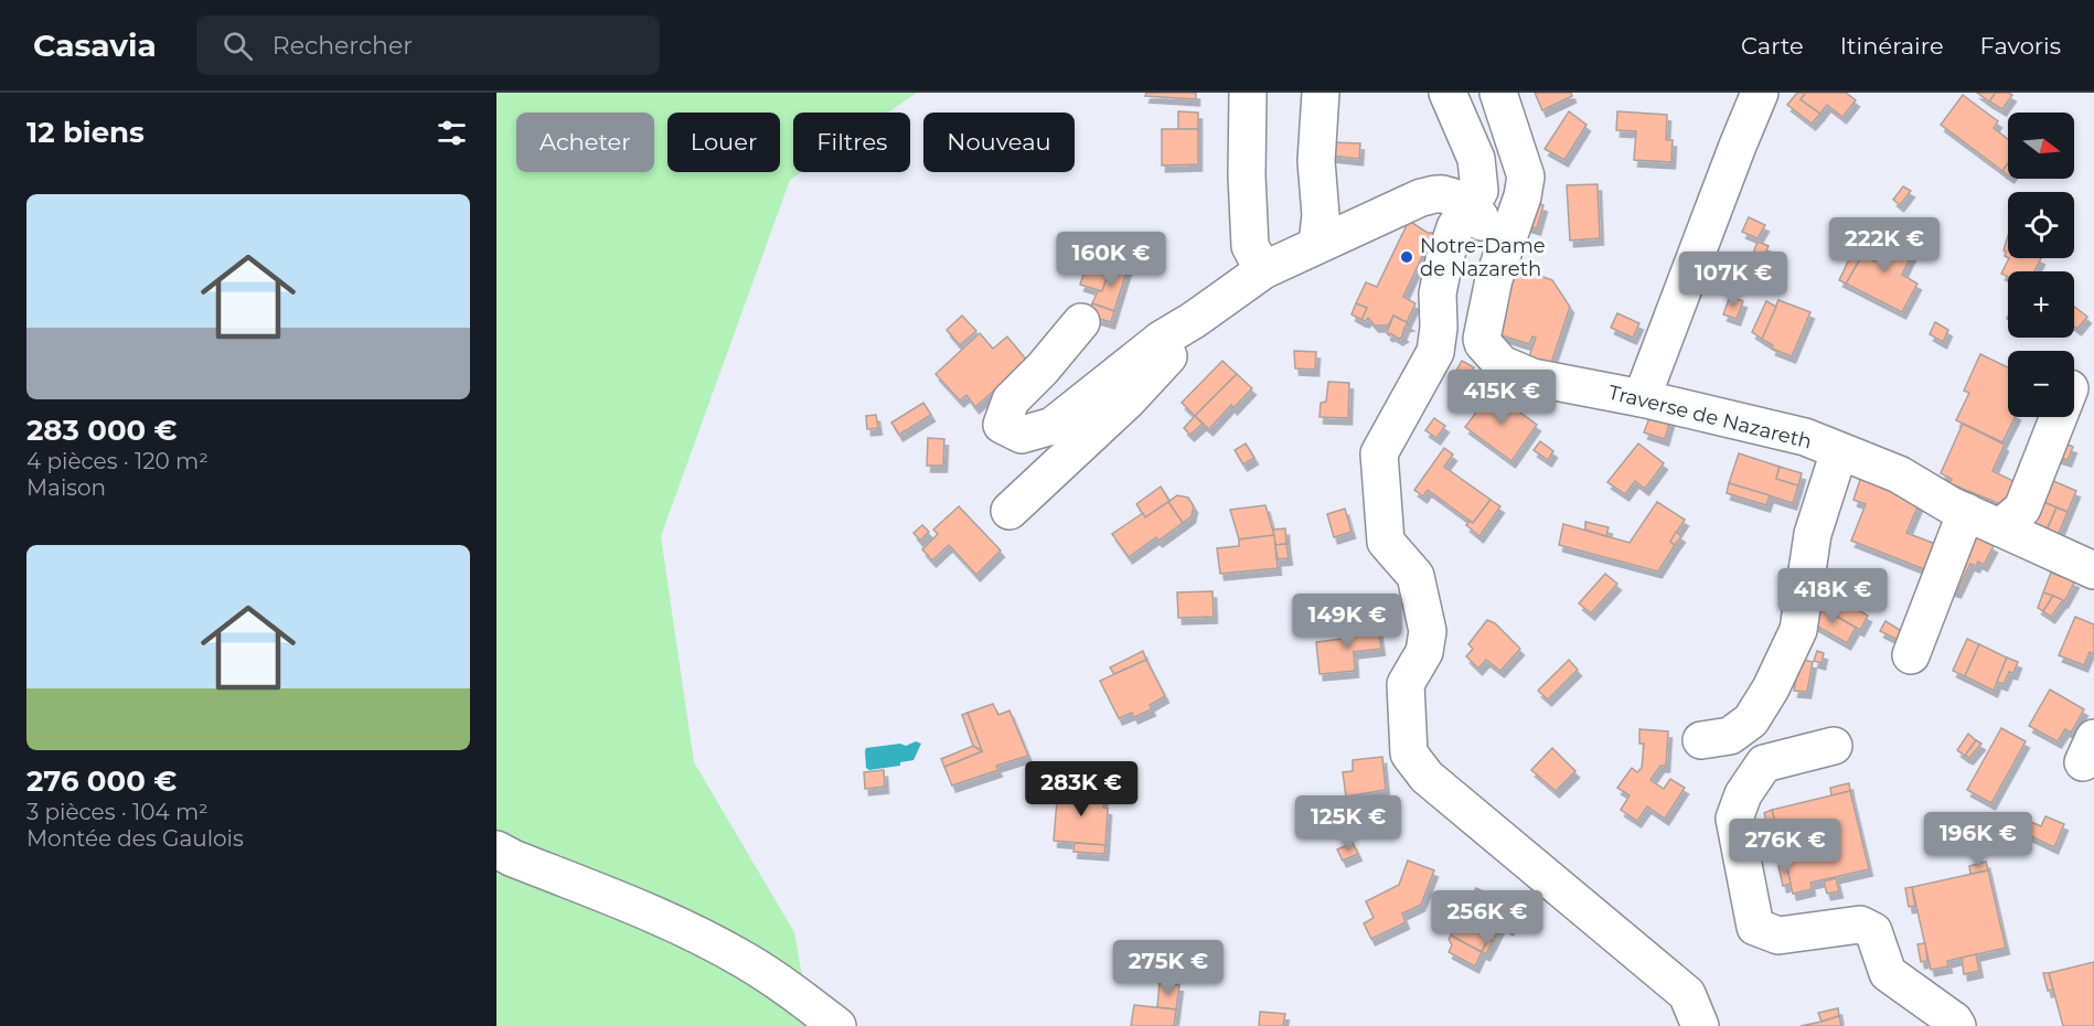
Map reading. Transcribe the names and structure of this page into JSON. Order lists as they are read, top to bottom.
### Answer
{
  "streets": {
    "street": ["Traverse de Nazareth"]
  },
  "places": ["Notre-Dame de Nazareth"],
  "north": "right",
  "page": {
    "header": "Casavia",
    "search": "Rechercher",
    "nav": ["Carte", "Itinéraire", "Favoris"],
    "heading": "12 biens",
    "map_buttons": ["+", "−"],
    "chip": [
      "Acheter",
      "Louer",
      "Filtres",
      "Nouveau"
    ],
    "list": [
      {
        "name": "283 000 €",
        "note": "4 pièces · 120 m² · Maison"
      },
      {
        "name": "276 000 €",
        "note": "3 pièces · 104 m² · Montée des Gaulois"
      }
    ],
    "price": [
      "222K €",
      "160K €",
      "107K €",
      "415K €",
      "418K €",
      "149K €",
      "283K €",
      "125K €",
      "196K €",
      "276K €",
      "256K €",
      "275K €"
    ]
  }
}
